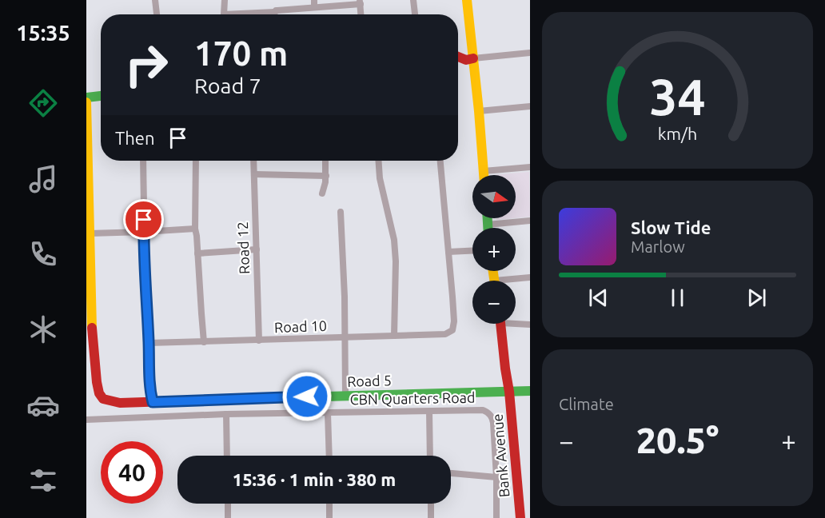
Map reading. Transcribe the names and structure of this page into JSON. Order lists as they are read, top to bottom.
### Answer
{
  "streets": {
    "street": [
      "Road 12",
      "Road 10",
      "Road 5",
      "CBN Quarters Road",
      "Bank Avenue"
    ]
  },
  "crossings": [
    ["Road 12", "Road 10"],
    ["Road 5", "Bank Avenue"]
  ],
  "north": "right",
  "page": {
    "tabs": "15:35",
    "turn": ["170 m", "Road 7"],
    "then": "Then",
    "map_buttons": ["+", "−"],
    "song": ["Slow Tide", "Marlow"],
    "tile": "Climate",
    "heat": ["−", "20.5°", "+"],
    "limit": "40",
    "trip": "15:36 · 1 min · 380 m",
    "gauge": ["34", "km/h"]
  }
}
